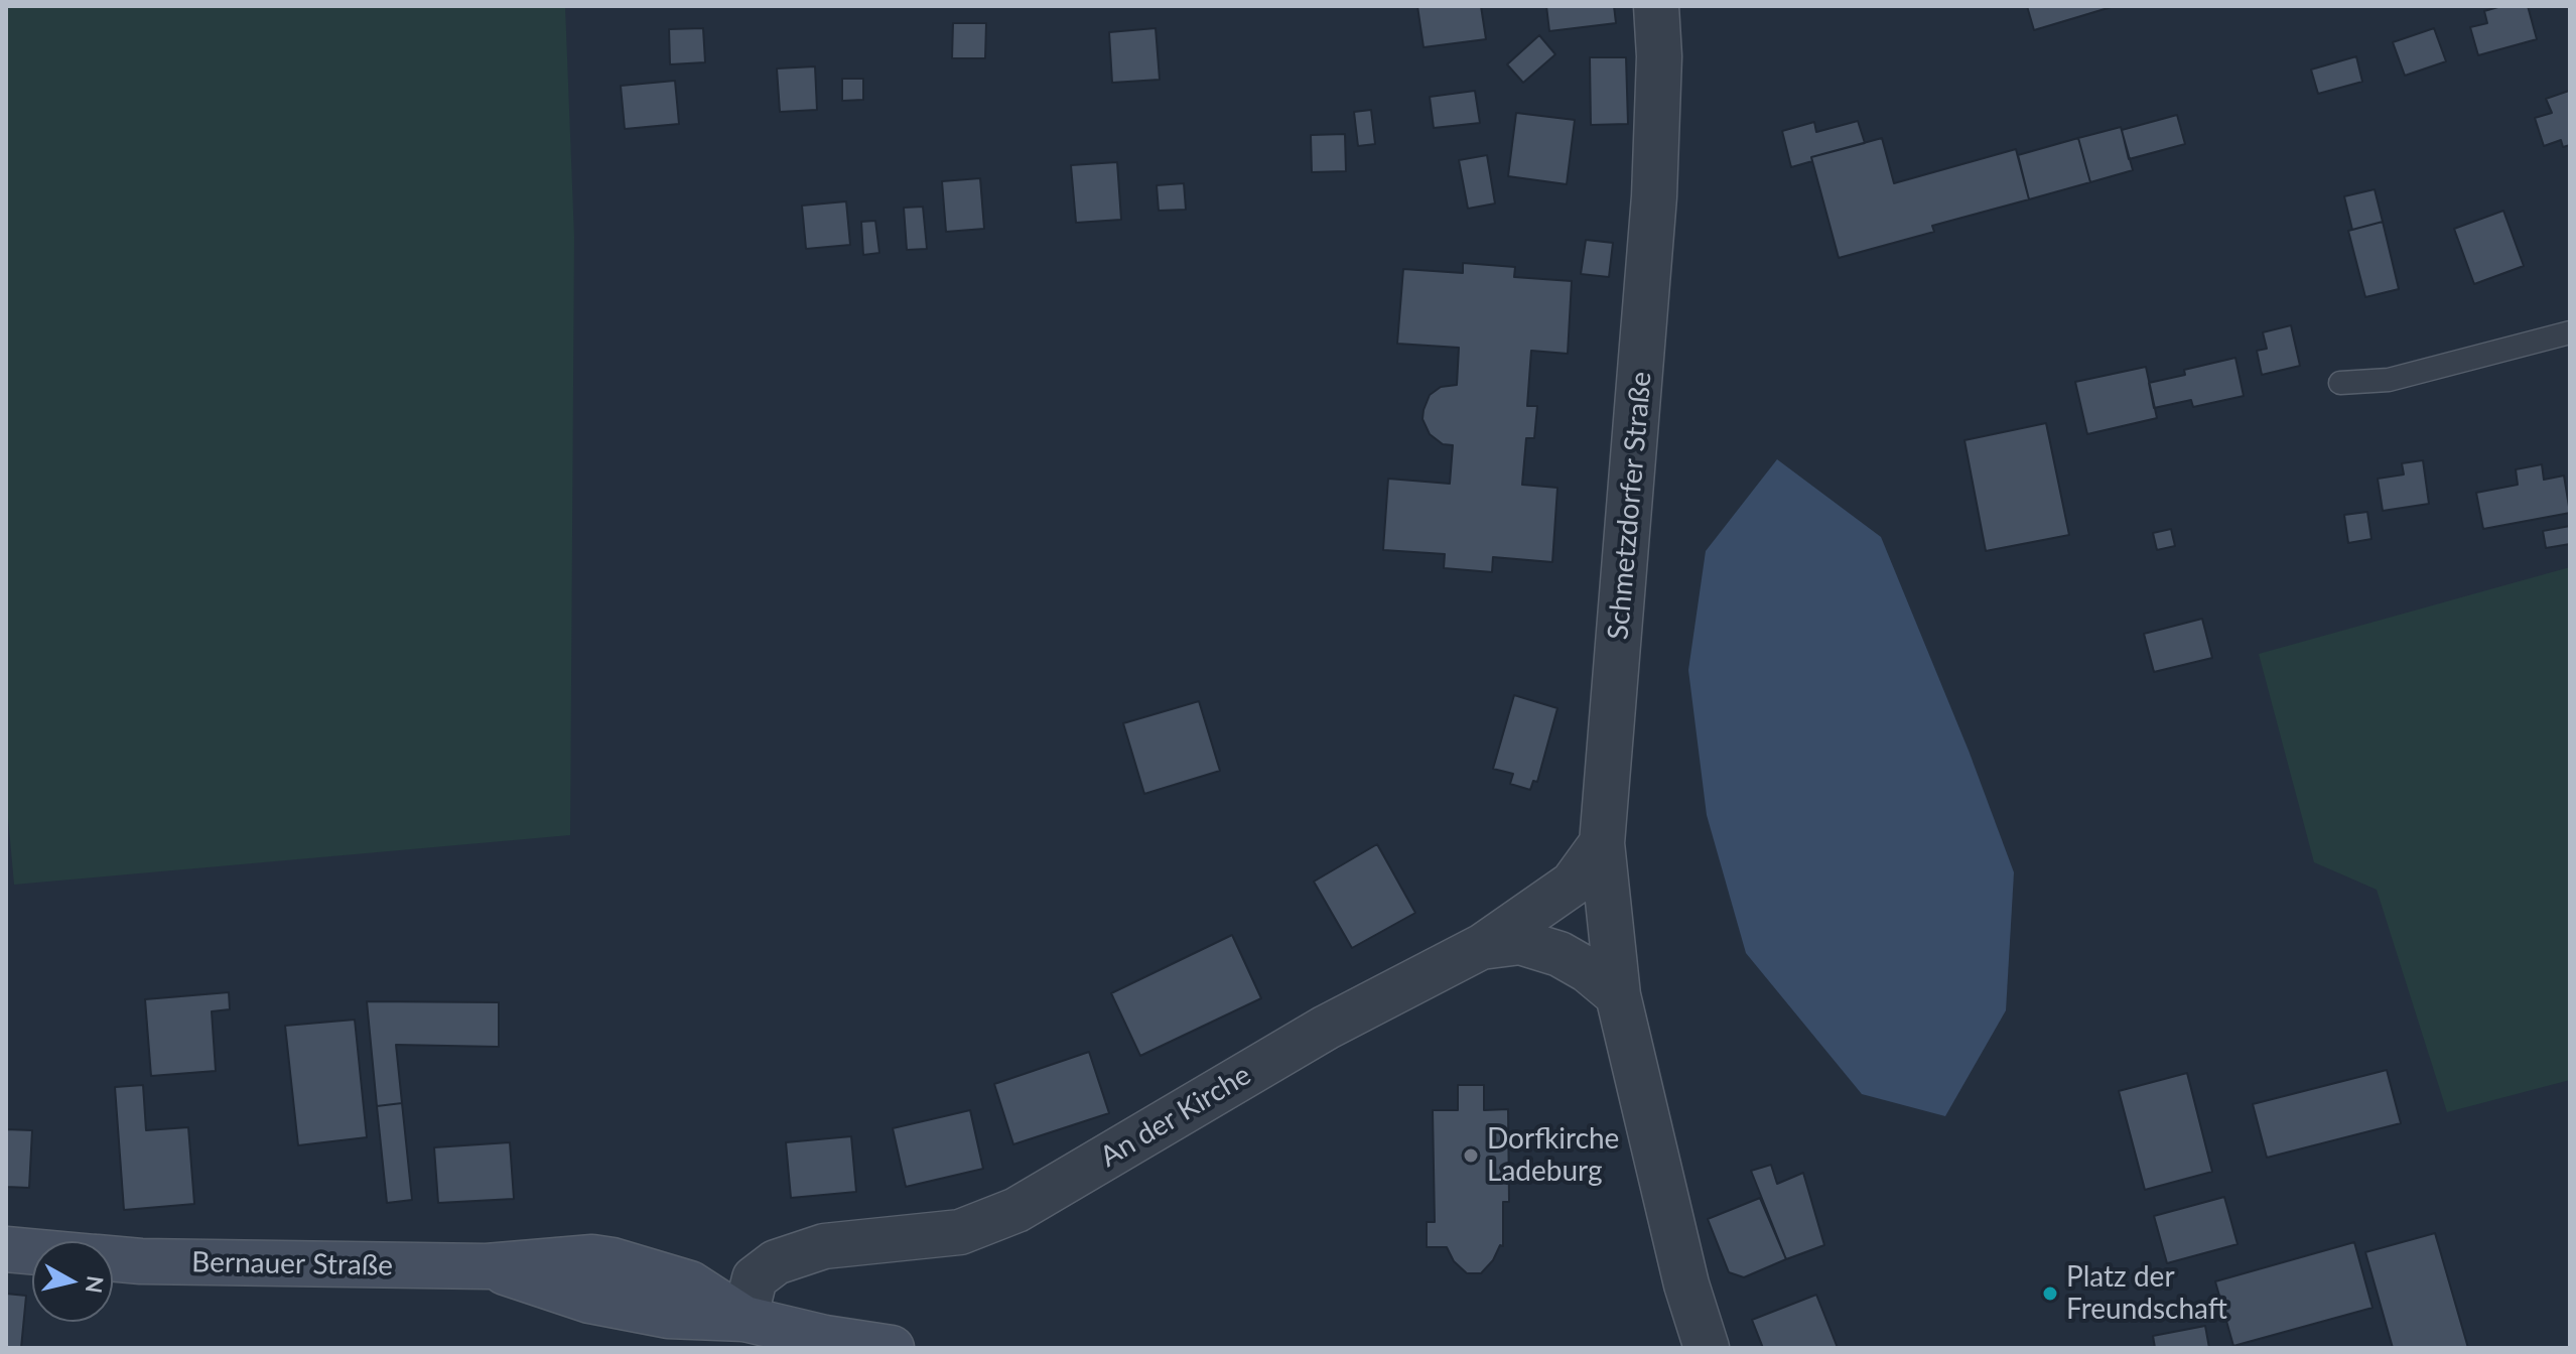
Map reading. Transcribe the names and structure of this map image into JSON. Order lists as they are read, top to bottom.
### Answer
{
  "streets": {
    "main road": ["Bernauer Straße"],
    "street": ["Schmetzdorfer Straße", "An der Kirche"]
  },
  "crossings": [
    ["An der Kirche", "Bernauer Straße"]
  ],
  "places": ["Dorfkirche Ladeburg", "Platz der Freundschaft"],
  "north": "right"
}
